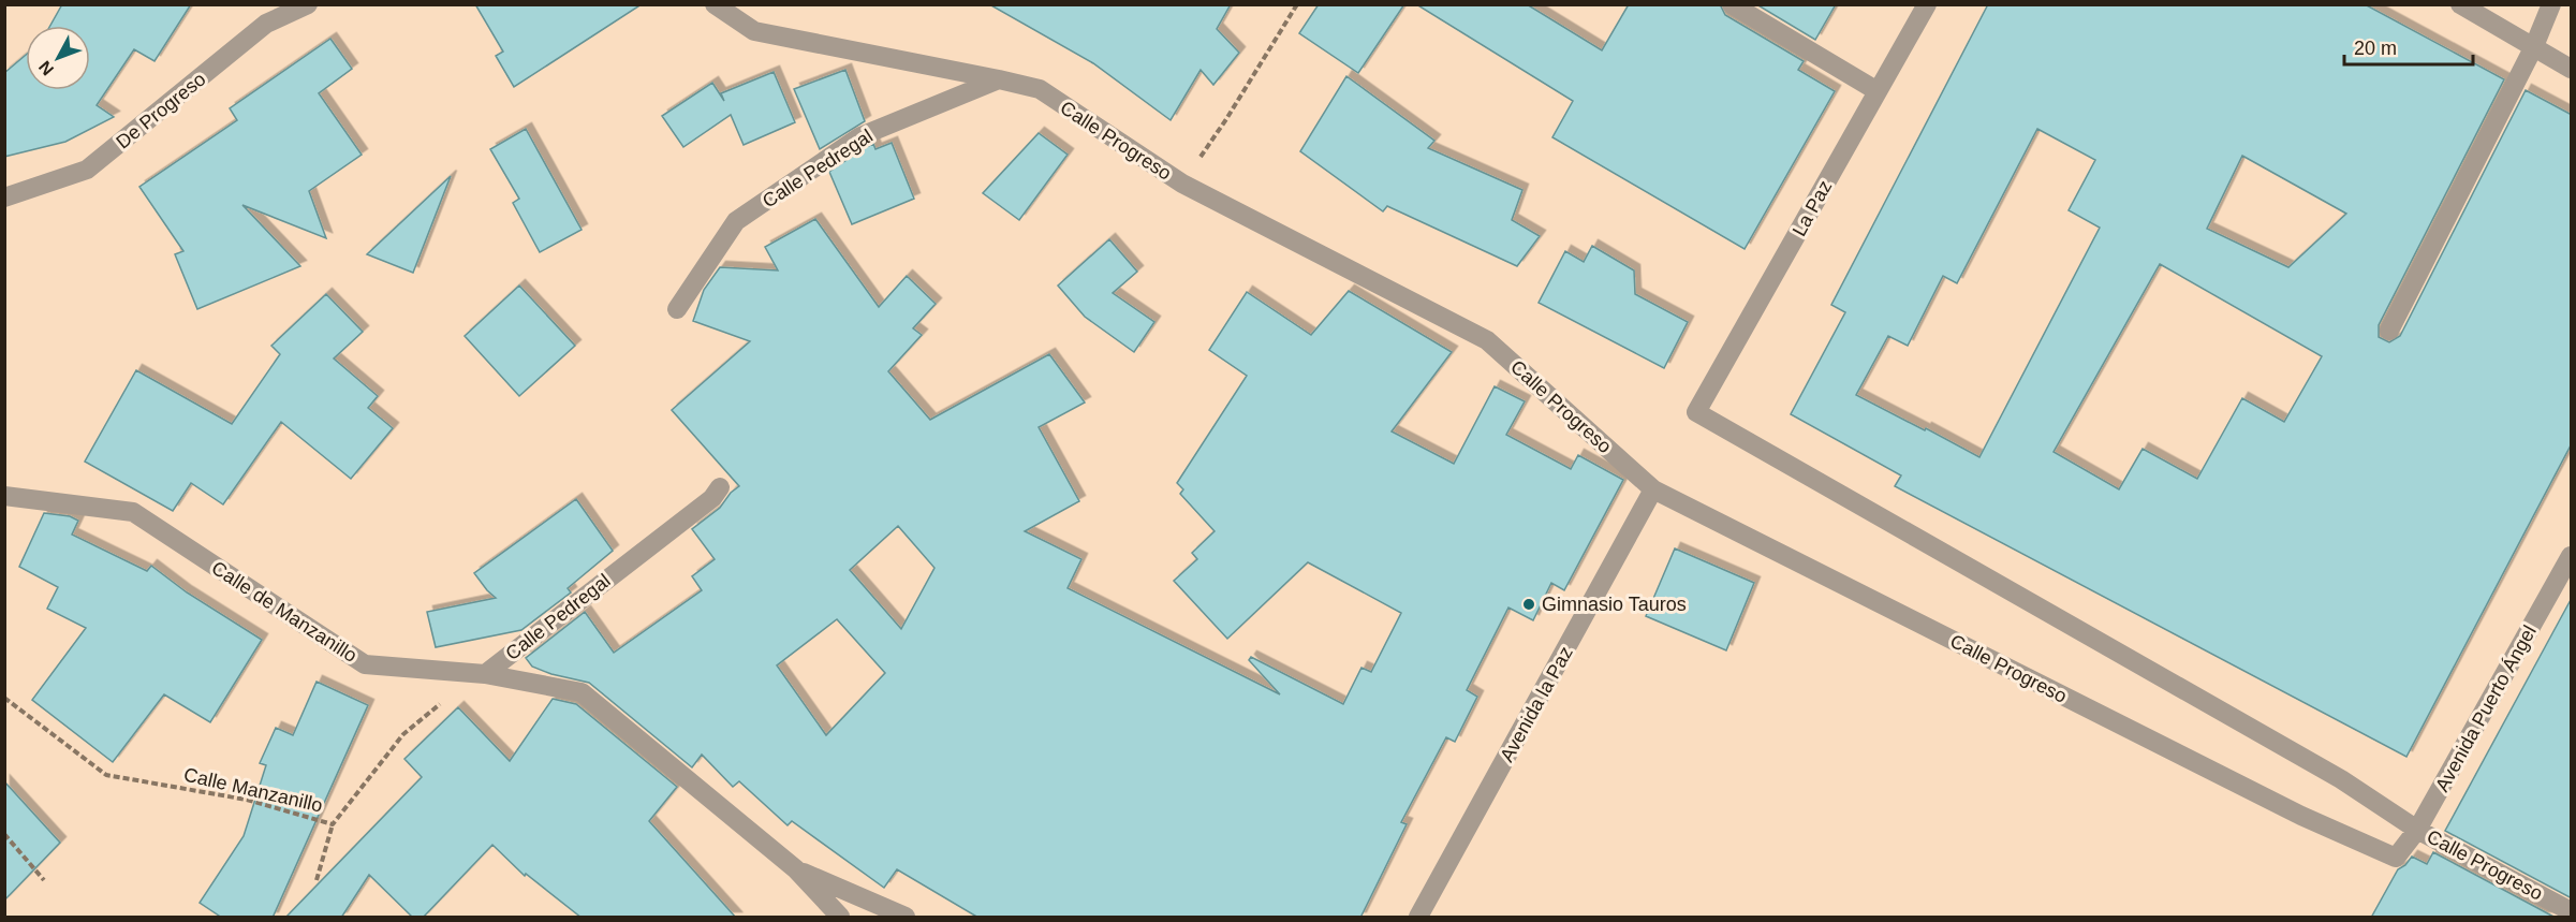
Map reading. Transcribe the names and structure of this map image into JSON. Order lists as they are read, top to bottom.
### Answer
{
  "streets": {
    "street": [
      "De Progreso",
      "Calle Progreso",
      "Calle Pedregal",
      "La Paz",
      "Calle de Manzanillo",
      "Avenida la Paz",
      "Avenida Puerto Ángel"
    ],
    "path": ["Calle Manzanillo"]
  },
  "crossings": [
    ["Calle Progreso", "Calle Pedregal"],
    ["Calle Progreso", "La Paz"],
    ["Calle Progreso", "Avenida la Paz"],
    ["Calle Progreso", "Avenida Puerto Ángel"],
    ["Calle Pedregal", "Calle de Manzanillo"]
  ],
  "places": ["Gimnasio Tauros"],
  "scale_bar": "20 m",
  "north": "bottom left"
}
